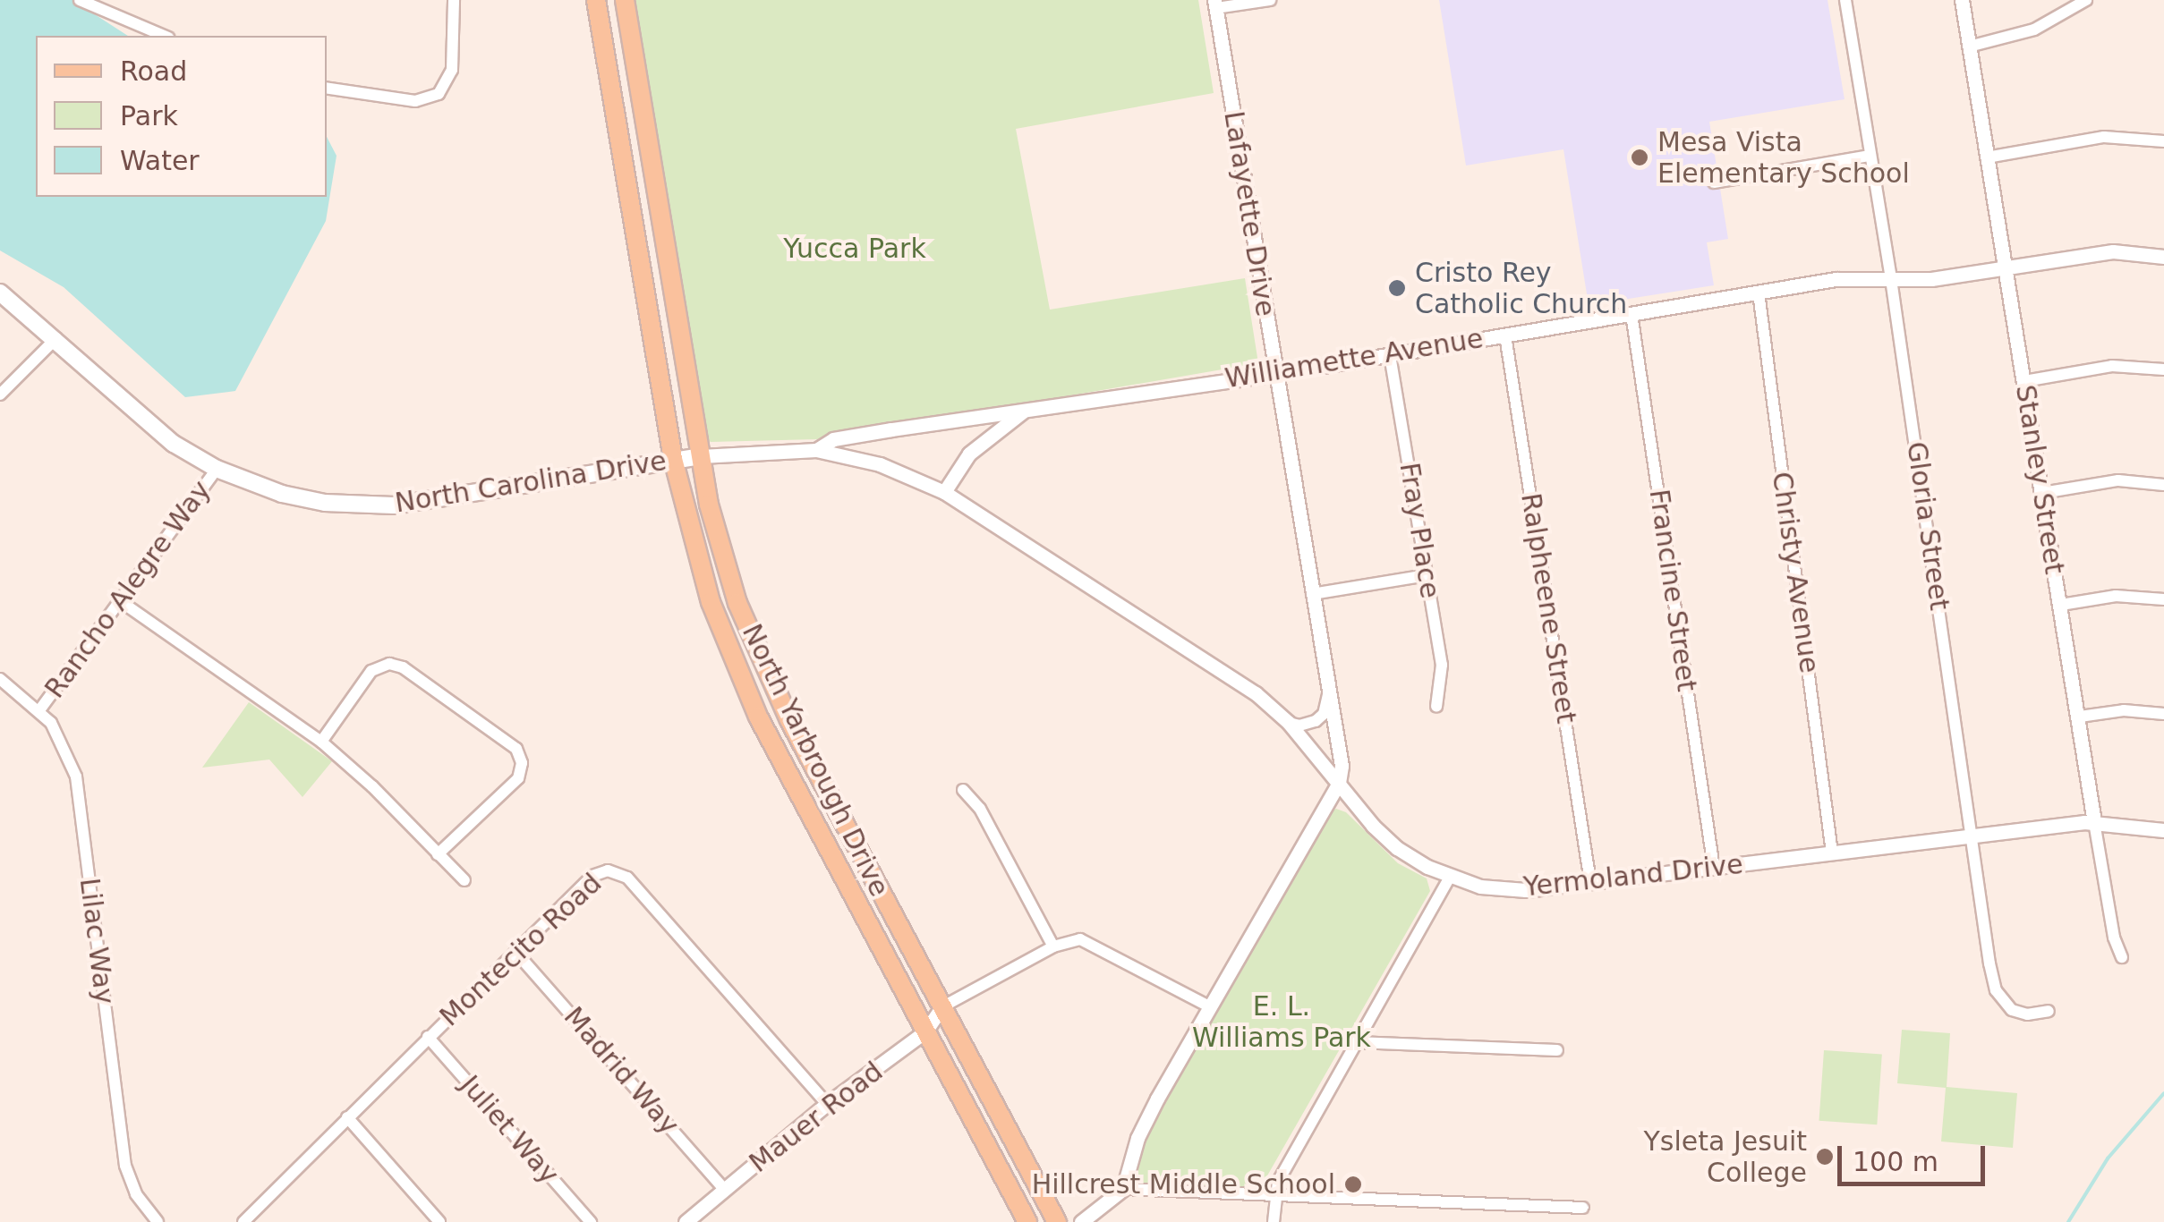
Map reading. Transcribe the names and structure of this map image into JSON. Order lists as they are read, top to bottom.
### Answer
{
  "streets": {
    "main road": ["North Carolina Drive", "North Yarbrough Drive"],
    "street": [
      "Lafayette Drive",
      "Williamette Avenue",
      "Stanley Street",
      "Gloria Street",
      "Fray Place",
      "Christy Avenue",
      "Rancho Alegre Way",
      "Francine Street",
      "Ralpheene Street",
      "Yermoland Drive",
      "Lilac Way",
      "Montecito Road",
      "Madrid Way",
      "Mauer Road",
      "Juliet Way"
    ]
  },
  "crossings": [
    ["Lafayette Drive", "Williamette Avenue"],
    ["Lafayette Drive", "Yermoland Drive"],
    ["Williamette Avenue", "Stanley Street"],
    ["Williamette Avenue", "North Carolina Drive"],
    ["Williamette Avenue", "Gloria Street"],
    ["Williamette Avenue", "Fray Place"],
    ["Williamette Avenue", "Christy Avenue"],
    ["Williamette Avenue", "Francine Street"],
    ["Williamette Avenue", "Ralpheene Street"],
    ["Williamette Avenue", "North Yarbrough Drive"],
    ["Williamette Avenue", "Yermoland Drive"],
    ["Stanley Street", "Yermoland Drive"],
    ["North Carolina Drive", "Rancho Alegre Way"],
    ["North Carolina Drive", "North Yarbrough Drive"],
    ["Gloria Street", "Yermoland Drive"],
    ["Christy Avenue", "Yermoland Drive"],
    ["Rancho Alegre Way", "Lilac Way"],
    ["Francine Street", "Yermoland Drive"],
    ["Ralpheene Street", "Yermoland Drive"],
    ["North Yarbrough Drive", "Mauer Road"],
    ["Montecito Road", "Madrid Way"],
    ["Montecito Road", "Mauer Road"],
    ["Montecito Road", "Juliet Way"],
    ["Madrid Way", "Mauer Road"]
  ],
  "parks": ["Yucca Park", "E. L. Williams Park"],
  "places": [
    "Mesa Vista Elementary School",
    "Cristo Rey Catholic Church",
    "Ysleta Jesuit College",
    "Hillcrest Middle School"
  ],
  "legend": ["Road", "Park", "Water"],
  "scale_bar": "100 m"
}
